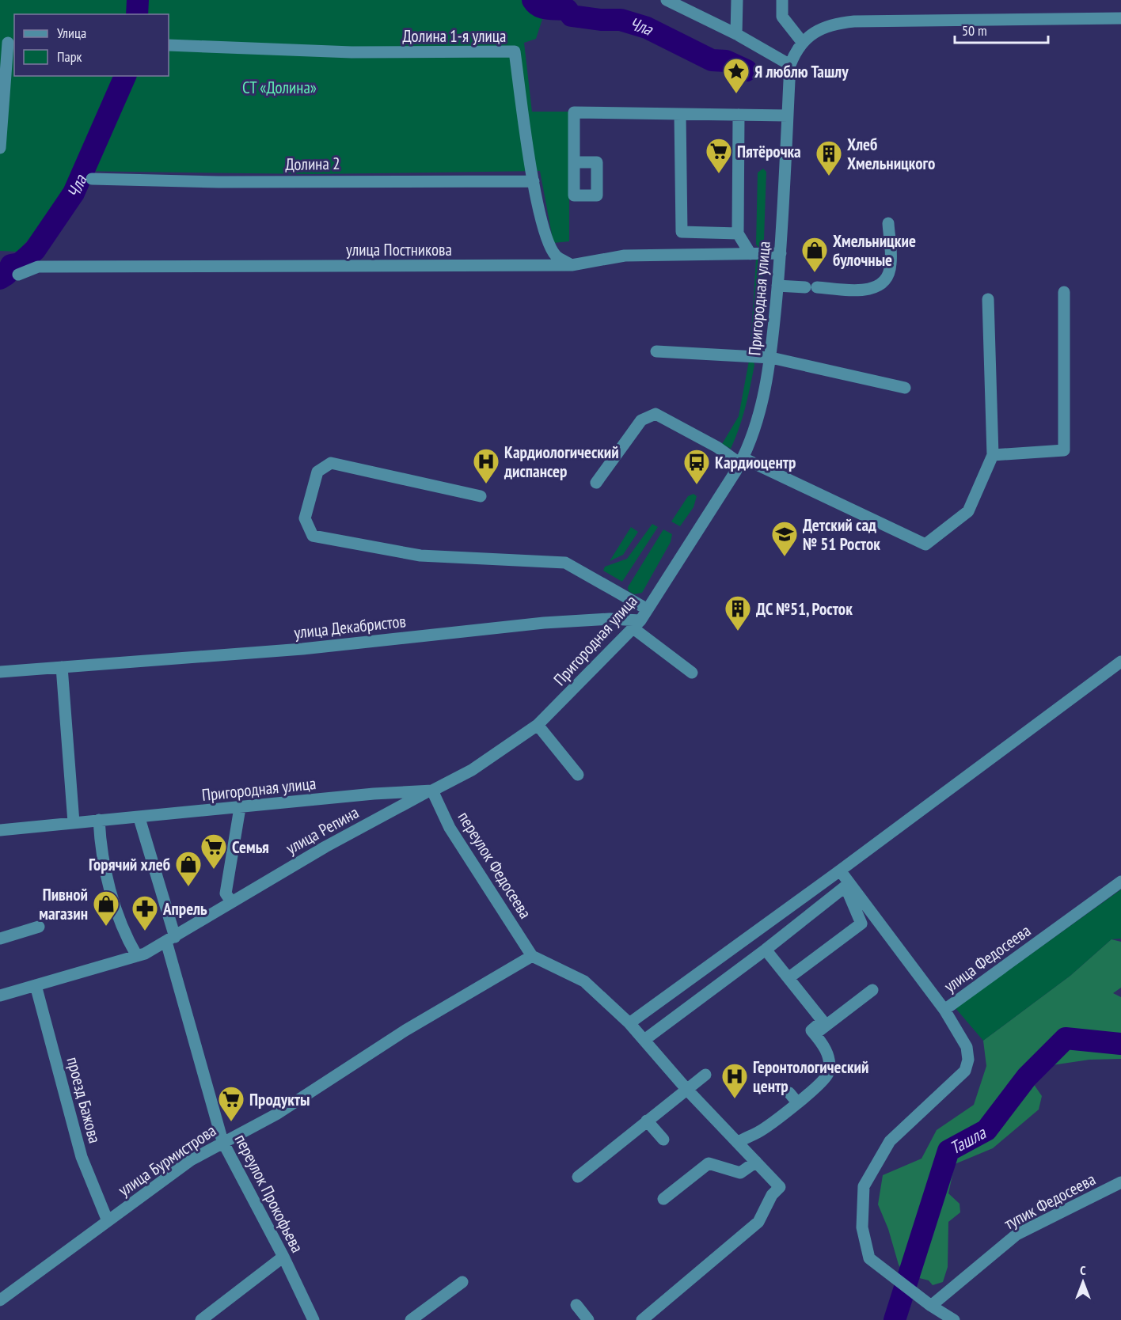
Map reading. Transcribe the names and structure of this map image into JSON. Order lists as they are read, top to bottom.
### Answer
{
  "streets": {
    "street": [
      "Долина 1-я улица",
      "Долина 2",
      "улица Постникова",
      "Пригородная улица",
      "улица Декабристов",
      "улица Репина",
      "переулок Федосеева",
      "улица Федосеева",
      "проезд Бажова",
      "улица Бурмистрова",
      "переулок Прокофьева",
      "тупик Федосеева"
    ]
  },
  "crossings": [
    ["Долина 1-я улица", "Долина 2"],
    ["Долина 1-я улица", "улица Постникова"],
    ["улица Постникова", "Пригородная улица"],
    ["Пригородная улица", "улица Декабристов"],
    ["Пригородная улица", "улица Репина"],
    ["Пригородная улица", "переулок Федосеева"],
    ["Пригородная улица", "переулок Прокофьева"],
    ["улица Репина", "переулок Федосеева"],
    ["улица Репина", "проезд Бажова"],
    ["улица Репина", "переулок Прокофьева"],
    ["переулок Федосеева", "улица Бурмистрова"],
    ["проезд Бажова", "улица Бурмистрова"],
    ["улица Бурмистрова", "переулок Прокофьева"]
  ],
  "water": ["Чла", "Ташла"],
  "parks": ["СТ «Долина»"],
  "places": {
    "place": ["Я люблю Ташлу"],
    "supermarket": ["Пятёрочка", "Семья", "Продукты"],
    "building": ["Хлеб Хмельницкого", "ДС №51, Росток"],
    "shop": ["Хмельницкие булочные", "Горячий хлеб", "Пивной магазин"],
    "hospital": ["Кардиологический диспансер", "Геронтологический центр"],
    "bus stop": ["Кардиоцентр"],
    "school or university": ["Детский сад № 51 Росток"],
    "pharmacy": ["Апрель"]
  },
  "legend": ["Улица", "Парк"],
  "scale_bar": "50 m",
  "north": "top"
}
